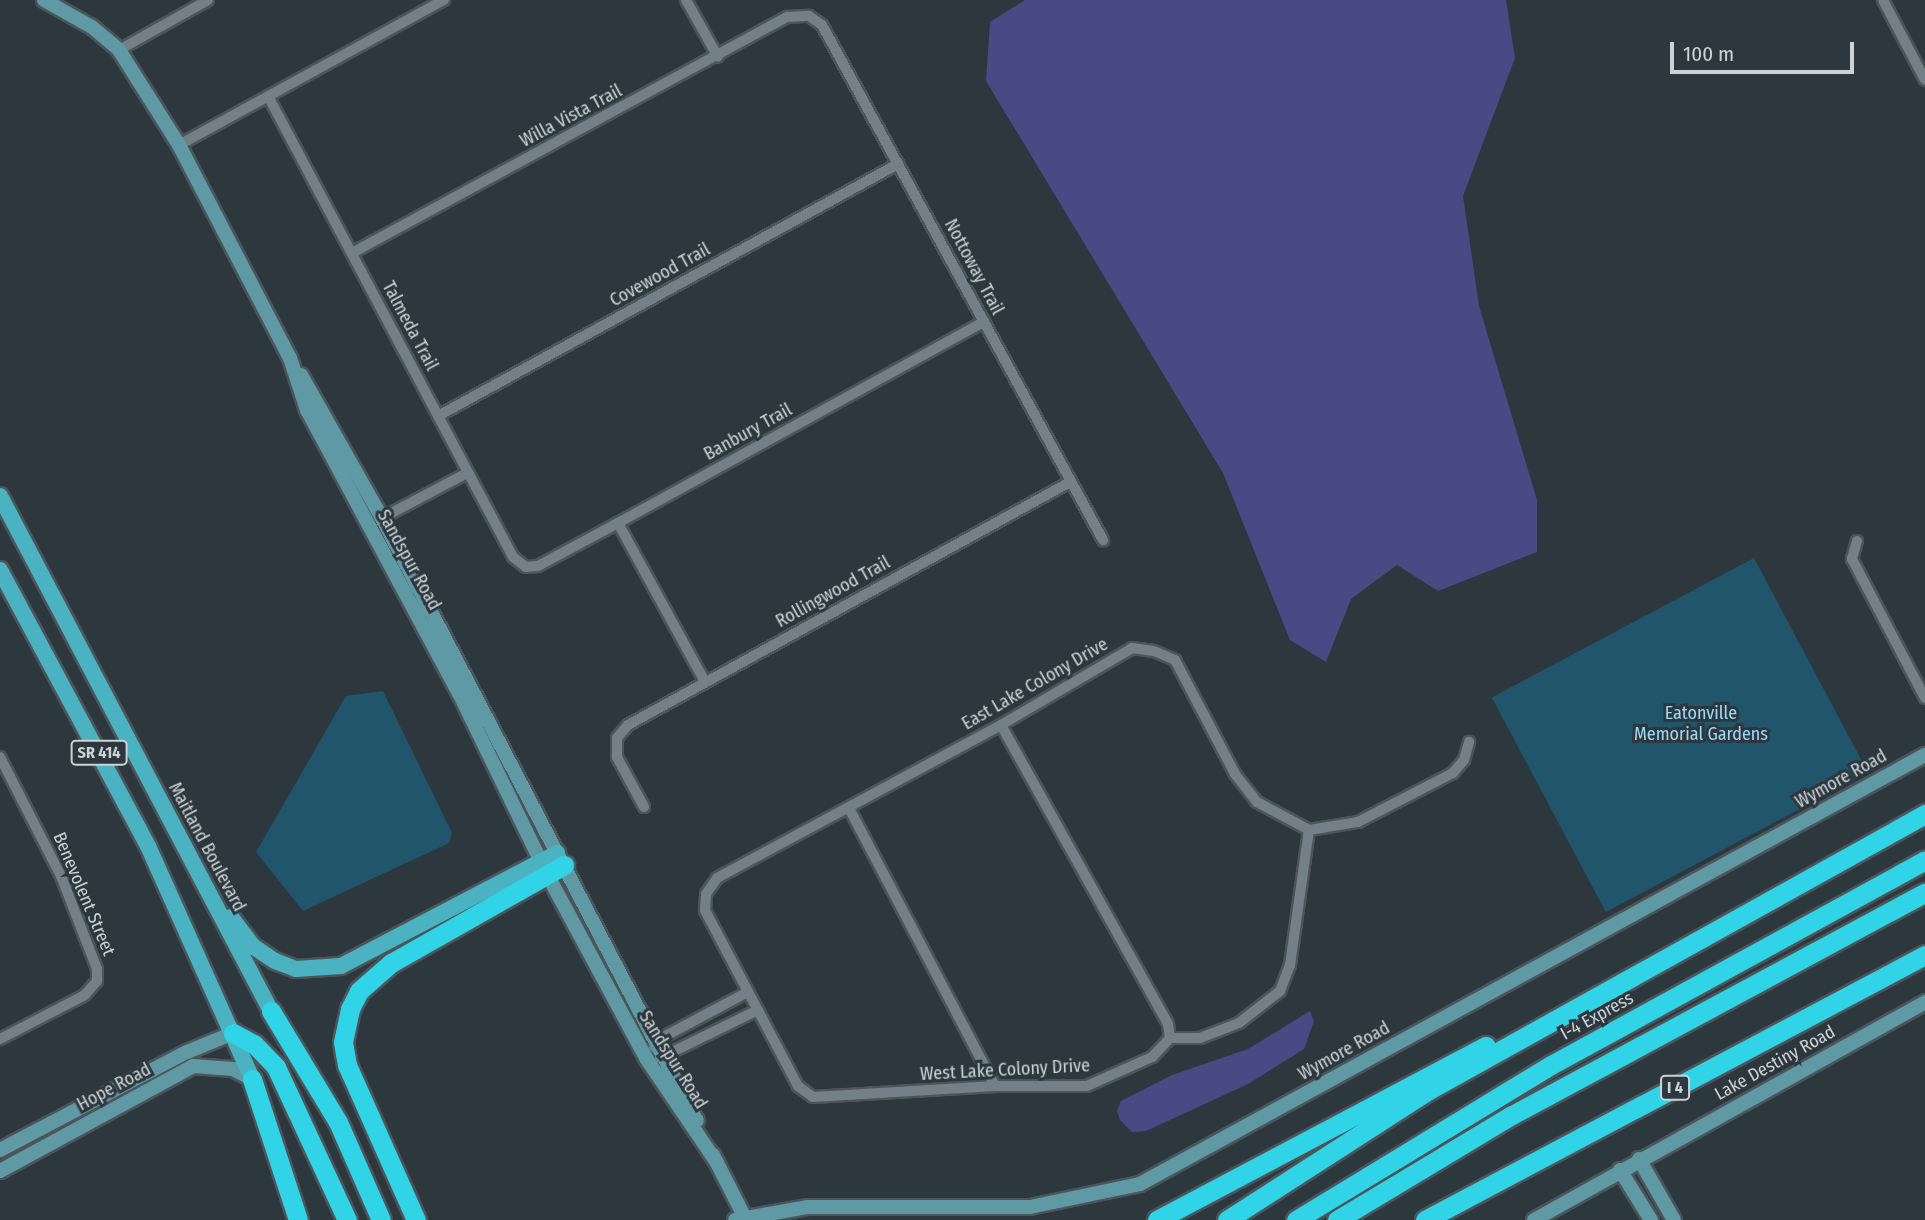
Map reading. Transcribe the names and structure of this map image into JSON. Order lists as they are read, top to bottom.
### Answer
{
  "streets": {
    "highway": [
      "SR 414",
      "Maitland Boulevard",
      "I-4 Express",
      "I 4"
    ],
    "main road": [
      "Sandspur Road",
      "Wymore Road",
      "Lake Destiny Road",
      "Hope Road"
    ],
    "street": [
      "Willa Vista Trail",
      "Nottoway Trail",
      "Covewood Trail",
      "Talmeda Trail",
      "Banbury Trail",
      "Rollingwood Trail",
      "East Lake Colony Drive",
      "Benevolent Street",
      "West Lake Colony Drive"
    ]
  },
  "crossings": [
    ["Willa Vista Trail", "Nottoway Trail"],
    ["Willa Vista Trail", "Talmeda Trail"],
    ["Nottoway Trail", "Covewood Trail"],
    ["Nottoway Trail", "Banbury Trail"],
    ["Nottoway Trail", "Rollingwood Trail"],
    ["Covewood Trail", "Talmeda Trail"],
    ["Talmeda Trail", "Banbury Trail"],
    ["Sandspur Road", "Wymore Road"],
    ["East Lake Colony Drive", "West Lake Colony Drive"],
    ["SR 414", "Hope Road"]
  ],
  "parks": ["Eatonville Memorial Gardens"],
  "scale_bar": "100 m"
}
